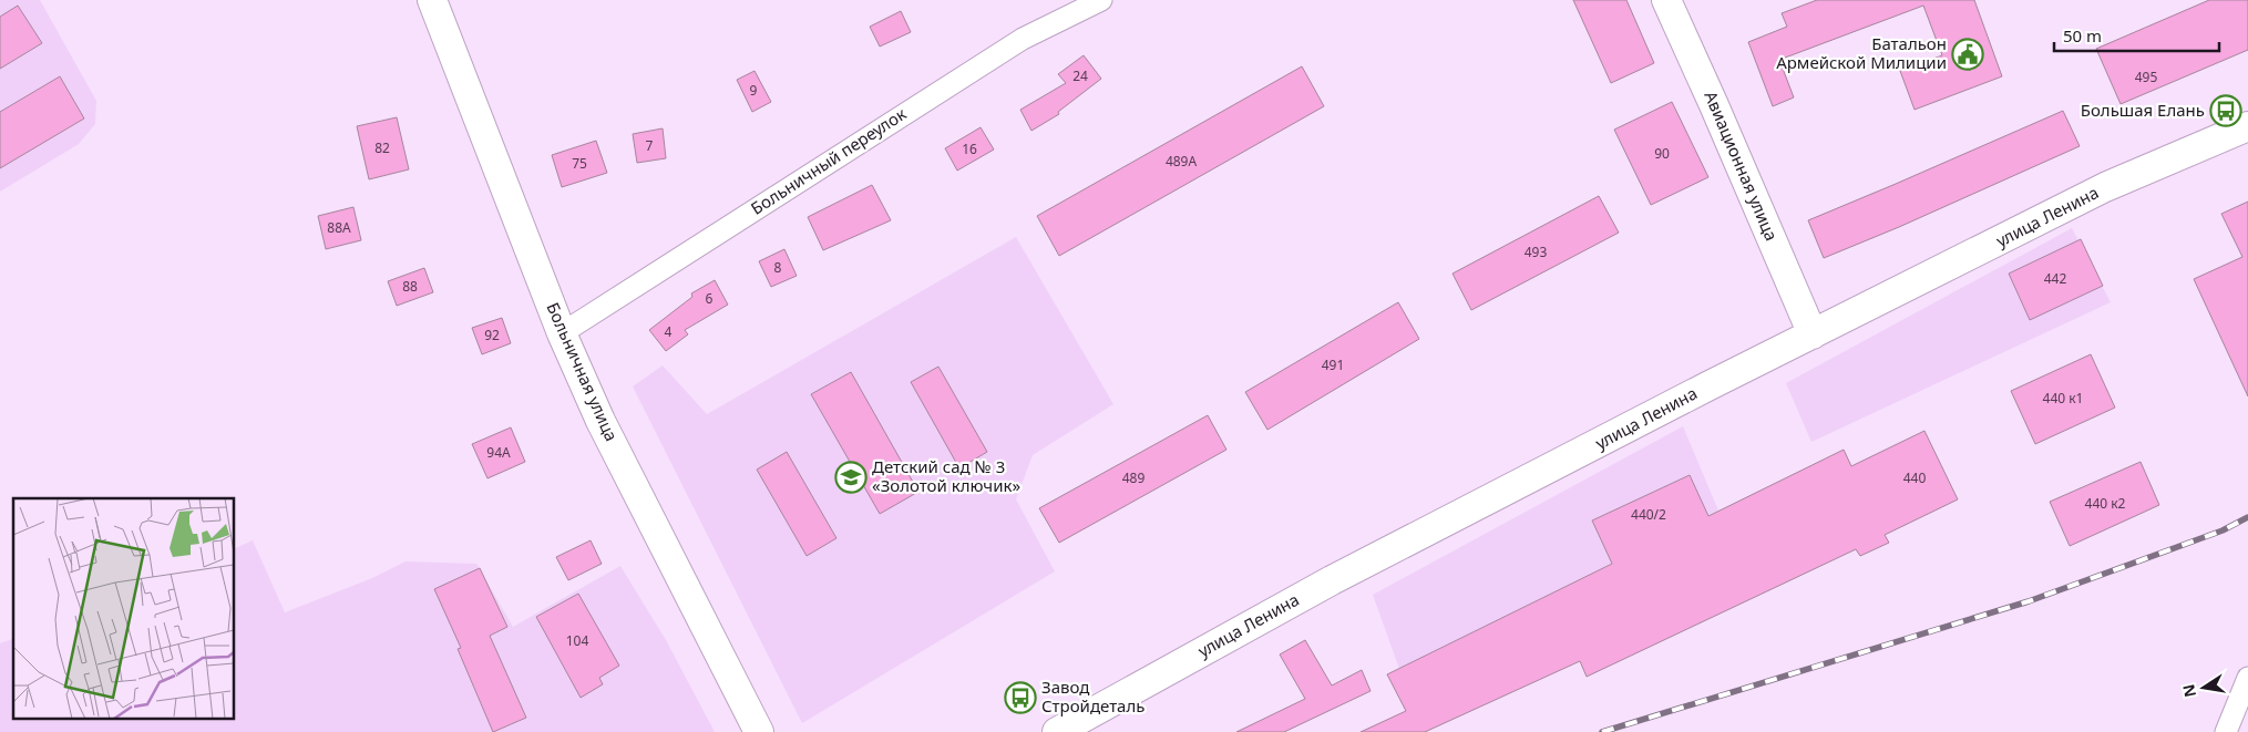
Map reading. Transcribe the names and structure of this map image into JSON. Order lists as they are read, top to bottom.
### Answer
{
  "streets": {
    "main road": ["Авиационная улица", "улица Ленина", "Больничная улица"],
    "street": ["Больничный переулок"]
  },
  "crossings": [
    ["Больничный переулок", "Больничная улица"],
    ["Авиационная улица", "улица Ленина"]
  ],
  "places": {
    "public building": ["Батальон Армейской Милиции"],
    "bus stop": ["Большая Елань", "Завод Стройдеталь"],
    "school or university": ["Детский сад № 3 «Золотой ключик»"]
  },
  "house_numbers": [
    "24",
    "495",
    "9",
    "7",
    "82",
    "16",
    "90",
    "489А",
    "75",
    "88А",
    "493",
    "8",
    "442",
    "88",
    "6",
    "4",
    "92",
    "491",
    "440 к1",
    "94А",
    "489",
    "440",
    "440 к2",
    "440/2",
    "104"
  ],
  "scale_bar": "50 m",
  "north": "left"
}
